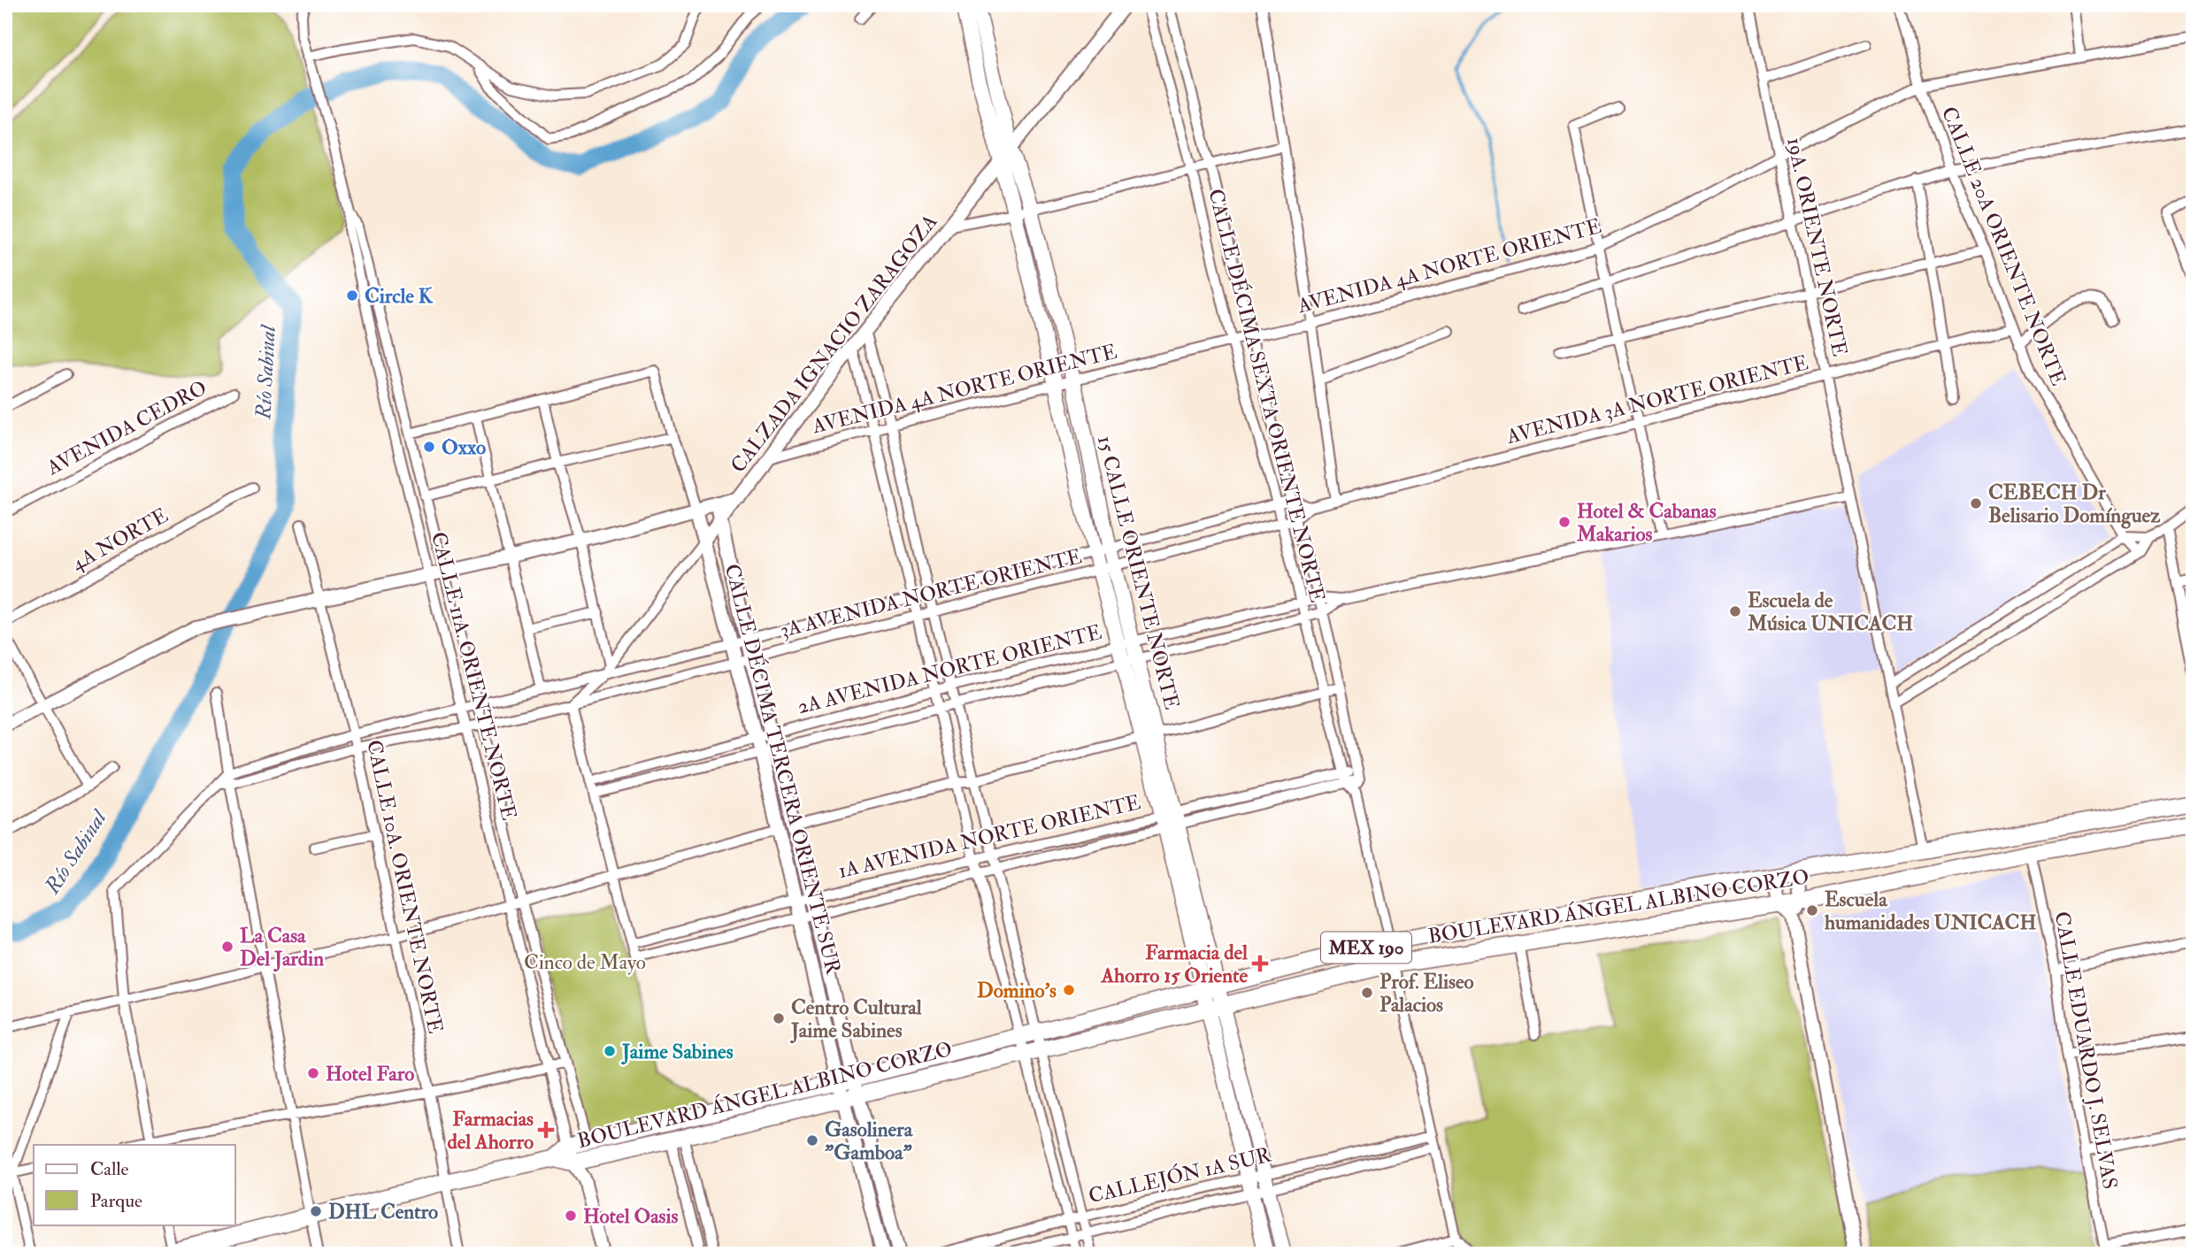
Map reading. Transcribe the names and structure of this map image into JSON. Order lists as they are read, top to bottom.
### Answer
{
  "streets": {
    "main road": ["15 CALLE ORIENTE NORTE", "BOULEVARD ÁNGEL ALBINO CORZO", "MEX 190"],
    "street": [
      "CALLE 20A ORIENTE NORTE",
      "19A. ORIENTE NORTE",
      "AVENIDA 4A NORTE ORIENTE",
      "CALZADA IGNACIO ZARAGOZA",
      "CALLE DÉCIMA SEXTA ORIENTE NORTE",
      "AVENIDA 3A NORTE ORIENTE",
      "AVENIDA CEDRO",
      "4A NORTE",
      "3A AVENIDA NORTE ORIENTE",
      "2A AVENIDA NORTE ORIENTE",
      "CALLE 11A. ORIENTE NORTE",
      "CALLE DÉCIMA TERCERA ORIENTE SUR",
      "1A AVENIDA NORTE ORIENTE",
      "CALLE 10A. ORIENTE NORTE",
      "CALLE EDUARDO J. SELVAS",
      "CALLEJÓN 1A SUR"
    ]
  },
  "crossings": [
    ["CALLE 20A ORIENTE NORTE", "AVENIDA 4A NORTE ORIENTE"],
    ["CALLE 20A ORIENTE NORTE", "AVENIDA 3A NORTE ORIENTE"],
    ["19A. ORIENTE NORTE", "AVENIDA 4A NORTE ORIENTE"],
    ["19A. ORIENTE NORTE", "AVENIDA 3A NORTE ORIENTE"],
    ["19A. ORIENTE NORTE", "BOULEVARD ÁNGEL ALBINO CORZO"],
    ["AVENIDA 4A NORTE ORIENTE", "CALZADA IGNACIO ZARAGOZA"],
    ["AVENIDA 4A NORTE ORIENTE", "CALLE DÉCIMA SEXTA ORIENTE NORTE"],
    ["AVENIDA 4A NORTE ORIENTE", "15 CALLE ORIENTE NORTE"],
    ["CALZADA IGNACIO ZARAGOZA", "15 CALLE ORIENTE NORTE"],
    ["CALZADA IGNACIO ZARAGOZA", "3A AVENIDA NORTE ORIENTE"],
    ["CALZADA IGNACIO ZARAGOZA", "CALLE DÉCIMA TERCERA ORIENTE SUR"],
    ["CALLE DÉCIMA SEXTA ORIENTE NORTE", "AVENIDA 3A NORTE ORIENTE"],
    ["CALLE DÉCIMA SEXTA ORIENTE NORTE", "3A AVENIDA NORTE ORIENTE"],
    ["CALLE DÉCIMA SEXTA ORIENTE NORTE", "2A AVENIDA NORTE ORIENTE"],
    ["CALLE DÉCIMA SEXTA ORIENTE NORTE", "1A AVENIDA NORTE ORIENTE"],
    ["CALLE DÉCIMA SEXTA ORIENTE NORTE", "BOULEVARD ÁNGEL ALBINO CORZO"],
    ["CALLE DÉCIMA SEXTA ORIENTE NORTE", "CALLEJÓN 1A SUR"],
    ["AVENIDA 3A NORTE ORIENTE", "3A AVENIDA NORTE ORIENTE"],
    ["15 CALLE ORIENTE NORTE", "3A AVENIDA NORTE ORIENTE"],
    ["15 CALLE ORIENTE NORTE", "2A AVENIDA NORTE ORIENTE"],
    ["15 CALLE ORIENTE NORTE", "1A AVENIDA NORTE ORIENTE"],
    ["15 CALLE ORIENTE NORTE", "BOULEVARD ÁNGEL ALBINO CORZO"],
    ["3A AVENIDA NORTE ORIENTE", "CALLE 11A. ORIENTE NORTE"],
    ["3A AVENIDA NORTE ORIENTE", "CALLE DÉCIMA TERCERA ORIENTE SUR"],
    ["3A AVENIDA NORTE ORIENTE", "CALLE 10A. ORIENTE NORTE"],
    ["2A AVENIDA NORTE ORIENTE", "CALLE DÉCIMA TERCERA ORIENTE SUR"],
    ["CALLE 11A. ORIENTE NORTE", "BOULEVARD ÁNGEL ALBINO CORZO"],
    ["CALLE DÉCIMA TERCERA ORIENTE SUR", "1A AVENIDA NORTE ORIENTE"],
    ["CALLE DÉCIMA TERCERA ORIENTE SUR", "BOULEVARD ÁNGEL ALBINO CORZO"],
    ["CALLE 10A. ORIENTE NORTE", "MEX 190"],
    ["BOULEVARD ÁNGEL ALBINO CORZO", "MEX 190"],
    ["BOULEVARD ÁNGEL ALBINO CORZO", "CALLE EDUARDO J. SELVAS"]
  ],
  "water": ["Río Sabinal"],
  "parks": ["Cinco de Mayo"],
  "places": {
    "other": [
      "Circle K",
      "Oxxo",
      "CEBECH Dr Belisario Domínguez",
      "Hotel & Cabanas Makarios",
      "Escuela de Música UNICACH",
      "Escuela humanidades UNICACH",
      "La Casa Del Jardin",
      "Domino's",
      "Prof. Eliseo Palacios",
      "Centro Cultural Jaime Sabines",
      "Jaime Sabines",
      "Hotel Faro",
      "Gasolinera \"Gamboa\"",
      "DHL Centro",
      "Hotel Oasis"
    ],
    "health": ["Farmacia del Ahorro 15 Oriente", "Farmacias del Ahorro"]
  },
  "legend": ["Calle", "Parque"]
}
